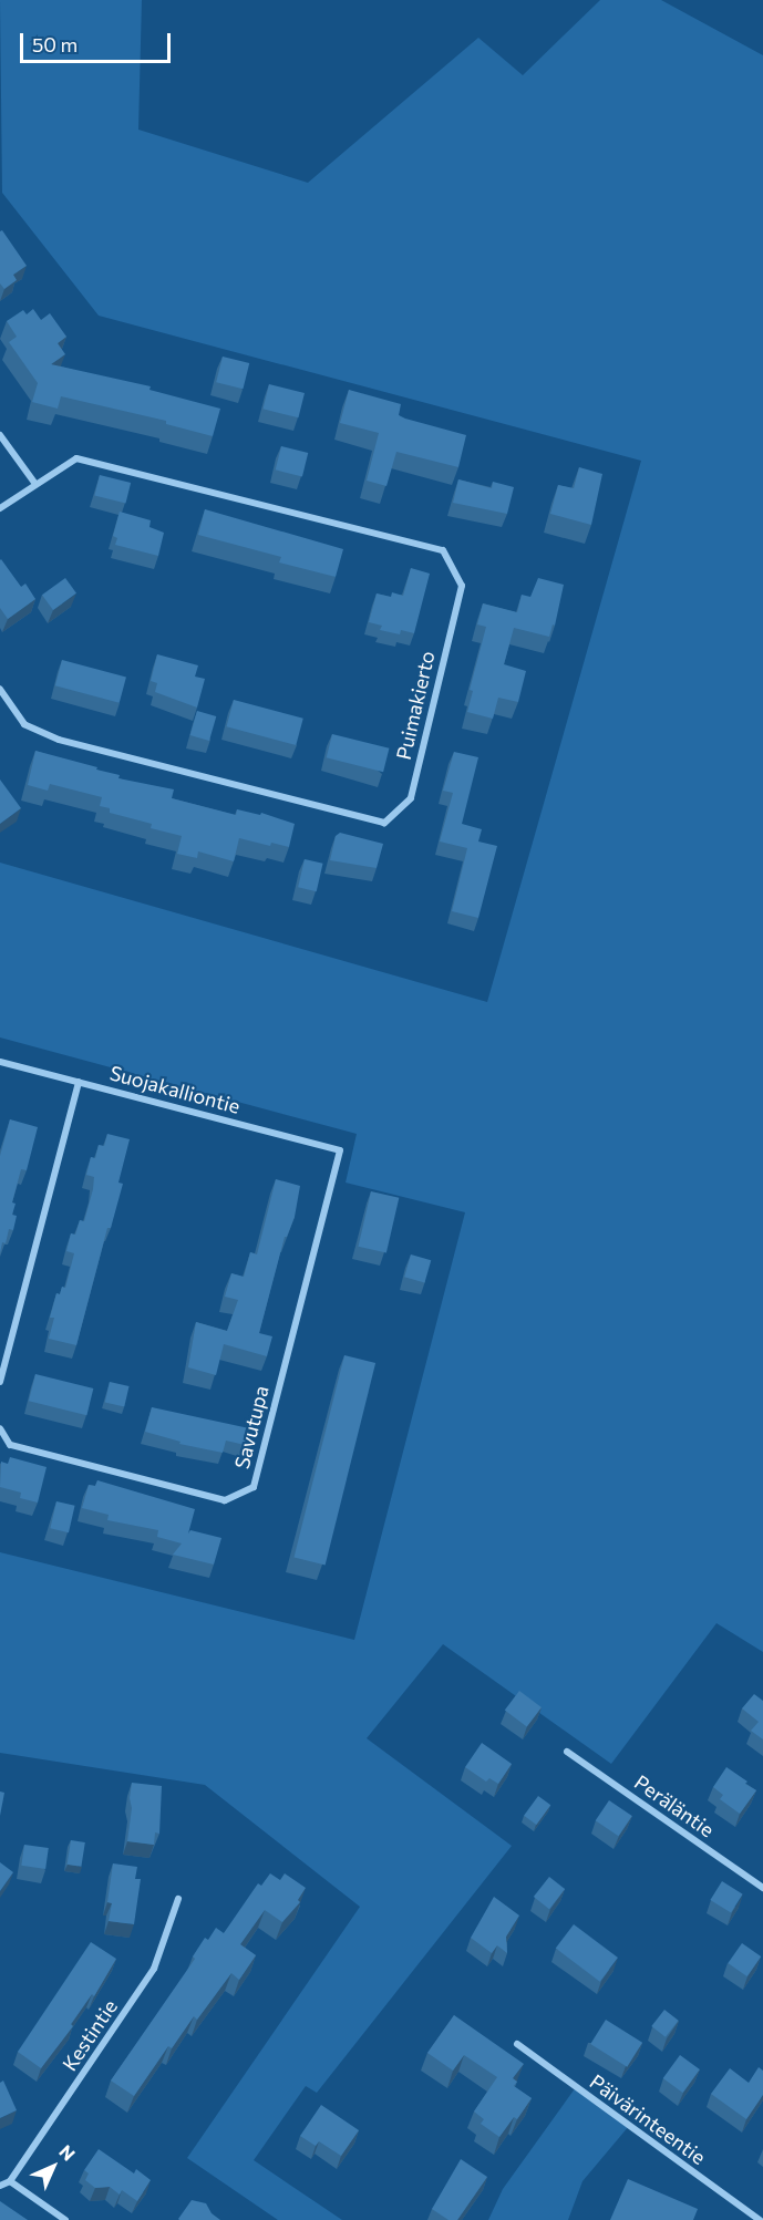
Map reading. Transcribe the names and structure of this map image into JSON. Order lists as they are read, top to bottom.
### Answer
{
  "streets": {
    "street": [
      "Puimakierto",
      "Suojakalliontie",
      "Savutupa",
      "Peräläntie",
      "Kestintie",
      "Päivärinteentie"
    ]
  },
  "crossings": [
    ["Suojakalliontie", "Savutupa"]
  ],
  "scale_bar": "50 m",
  "north": "top right"
}
